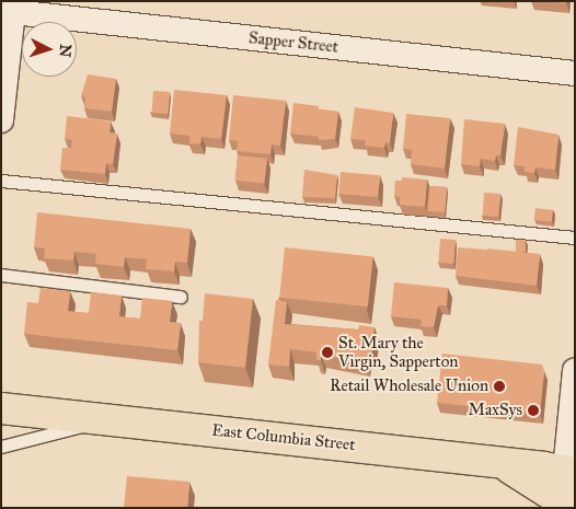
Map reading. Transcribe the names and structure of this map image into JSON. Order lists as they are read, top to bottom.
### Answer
{
  "streets": {
    "main road": ["East Columbia Street"],
    "street": ["Sapper Street"]
  },
  "places": ["St. Mary the Virgin, Sapperton", "Retail Wholesale Union", "MaxSys"],
  "north": "right"
}
